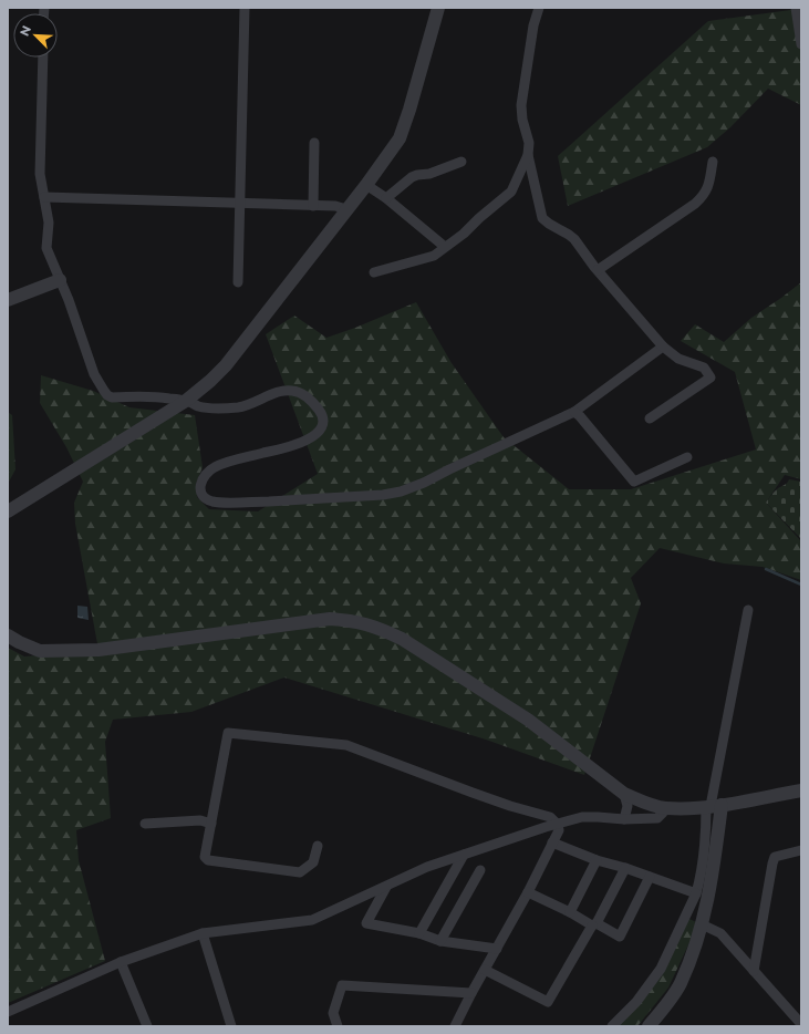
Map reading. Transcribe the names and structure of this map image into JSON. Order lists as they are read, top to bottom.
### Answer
{
  "north": "top left"
}
